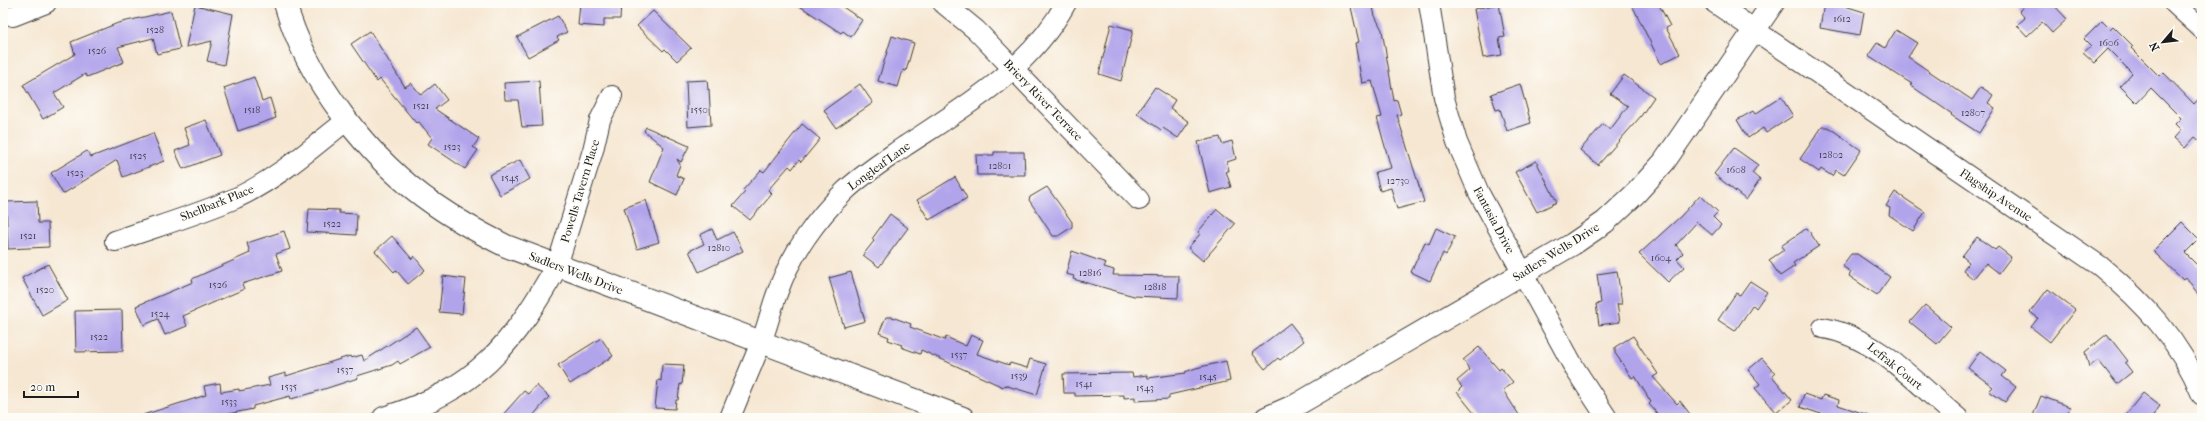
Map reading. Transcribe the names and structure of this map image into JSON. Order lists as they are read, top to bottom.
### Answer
{
  "streets": {
    "street": [
      "Briery River Terrace",
      "Longleaf Lane",
      "Powells Tavern Place",
      "Flagship Avenue",
      "Shellbark Place",
      "Fantasia Drive",
      "Sadlers Wells Drive",
      "Lefrak Court"
    ]
  },
  "crossings": [
    ["Briery River Terrace", "Longleaf Lane"],
    ["Longleaf Lane", "Sadlers Wells Drive"],
    ["Powells Tavern Place", "Sadlers Wells Drive"],
    ["Flagship Avenue", "Sadlers Wells Drive"],
    ["Shellbark Place", "Sadlers Wells Drive"],
    ["Fantasia Drive", "Sadlers Wells Drive"]
  ],
  "house_numbers": [
    "1612",
    "1528",
    "1606",
    "1526",
    "1521",
    "1518",
    "1550",
    "12807",
    "1523",
    "12802",
    "1525",
    "12801",
    "1608",
    "1523",
    "1545",
    "12730",
    "1522",
    "1521",
    "12810",
    "1604",
    "12816",
    "1526",
    "12818",
    "1520",
    "1524",
    "1522",
    "1537",
    "1537",
    "1539",
    "1545",
    "1541",
    "1535",
    "1543",
    "1533"
  ],
  "scale_bar": "20 m",
  "north": "bottom left"
}
